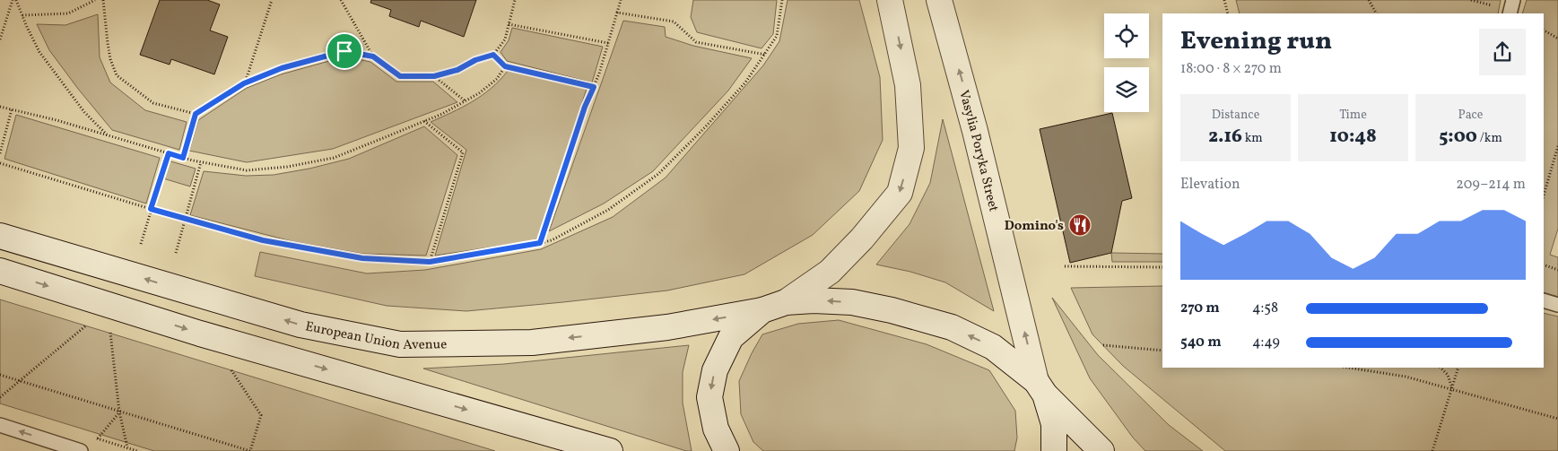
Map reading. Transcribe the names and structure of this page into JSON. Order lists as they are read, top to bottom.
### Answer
{
  "streets": {
    "main road": ["Vasylia Poryka Street", "European Union Avenue"]
  },
  "one_way": ["Vasylia Poryka Street"],
  "places": {
    "restaurant": ["Domino's"]
  },
  "page": {
    "heading": ["Evening run", "18:00 · 8 × 270 m"],
    "stats": [
      ["Distance", "2.16 km"],
      ["Time", "10:48"],
      ["Pace", "5:00 /km"]
    ],
    "chart": ["Elevation", "209–214 m"],
    "list": [
      {
        "name": "270 m",
        "note": "4:58"
      },
      {
        "name": "540 m",
        "note": "4:49"
      }
    ]
  }
}
